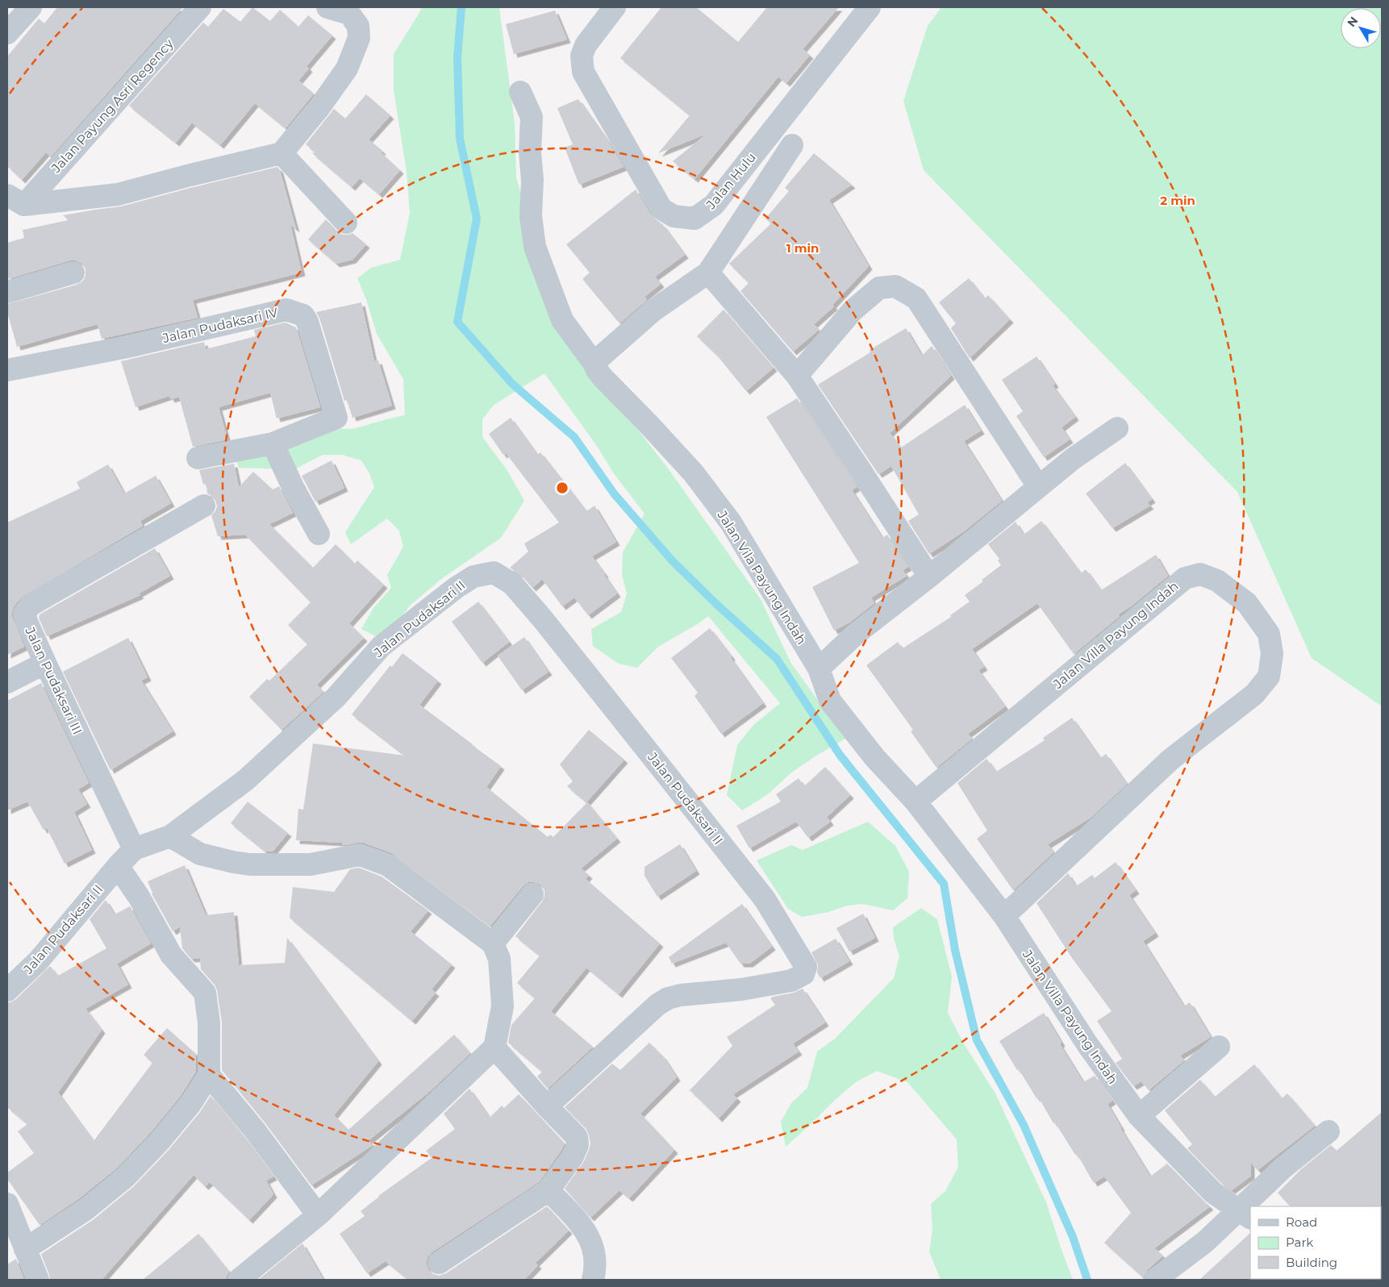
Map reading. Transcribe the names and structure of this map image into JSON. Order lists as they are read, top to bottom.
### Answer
{
  "streets": {
    "street": [
      "Jalan Payung Asri Regency",
      "Jalan Hulu",
      "Jalan Pudaksari IV",
      "Jalan Vila Payung Indah",
      "Jalan Pudaksari II",
      "Jalan Villa Payung Indah",
      "Jalan Pudaksari III"
    ]
  },
  "crossings": [
    ["Jalan Vila Payung Indah", "Jalan Villa Payung Indah"],
    ["Jalan Pudaksari II", "Jalan Pudaksari III"]
  ],
  "legend": ["Road", "Park", "Building"],
  "north": "top left",
  "rings": ["2 min", "1 min"]
}
